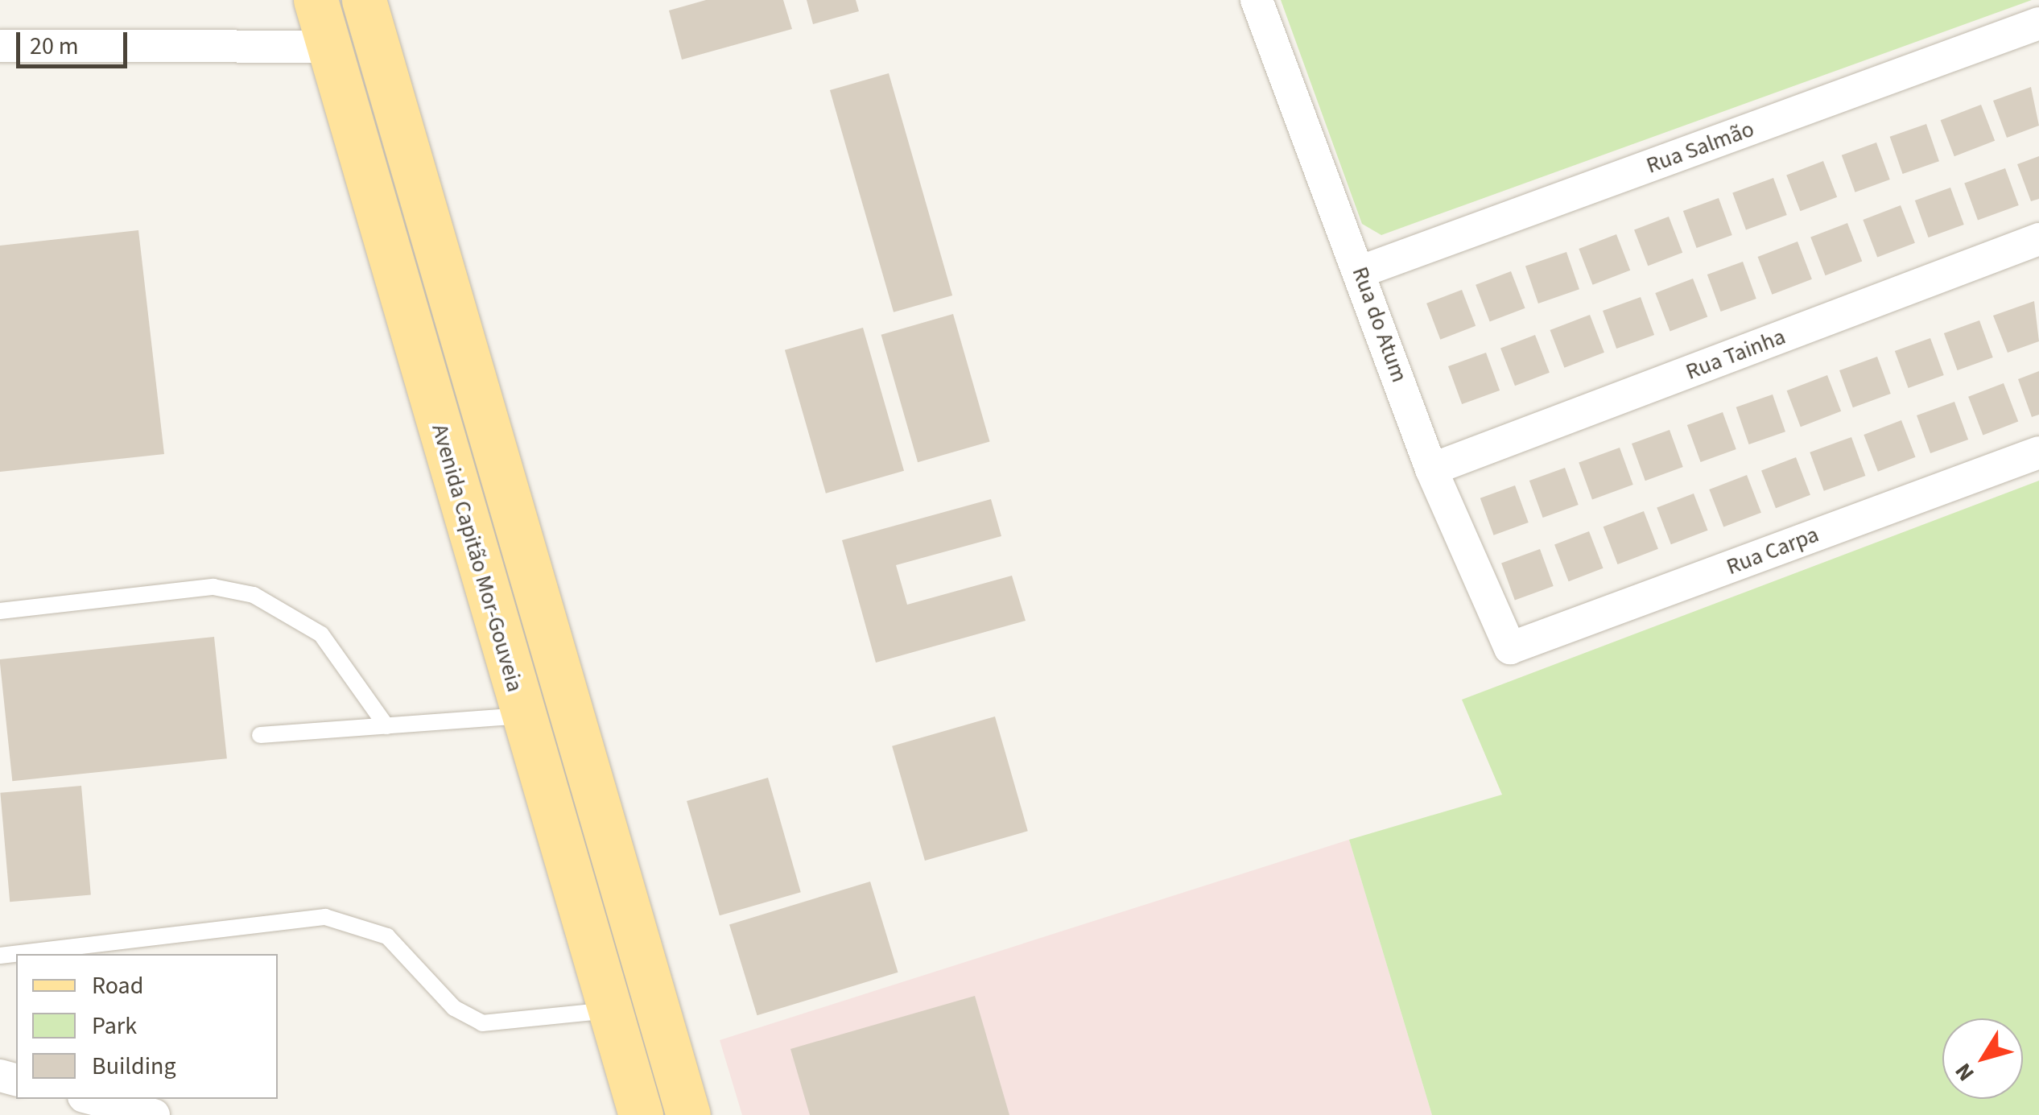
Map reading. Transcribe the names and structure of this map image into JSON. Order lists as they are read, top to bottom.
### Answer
{
  "streets": {
    "main road": ["Avenida Capitão Mor-Gouveia"],
    "street": [
      "Rua Salmão",
      "Rua do Atum",
      "Rua Tainha",
      "Rua Carpa"
    ]
  },
  "crossings": [
    ["Rua Salmão", "Rua do Atum"],
    ["Rua do Atum", "Rua Tainha"],
    ["Rua do Atum", "Rua Carpa"]
  ],
  "legend": ["Road", "Park", "Building"],
  "scale_bar": "20 m",
  "north": "bottom left"
}
